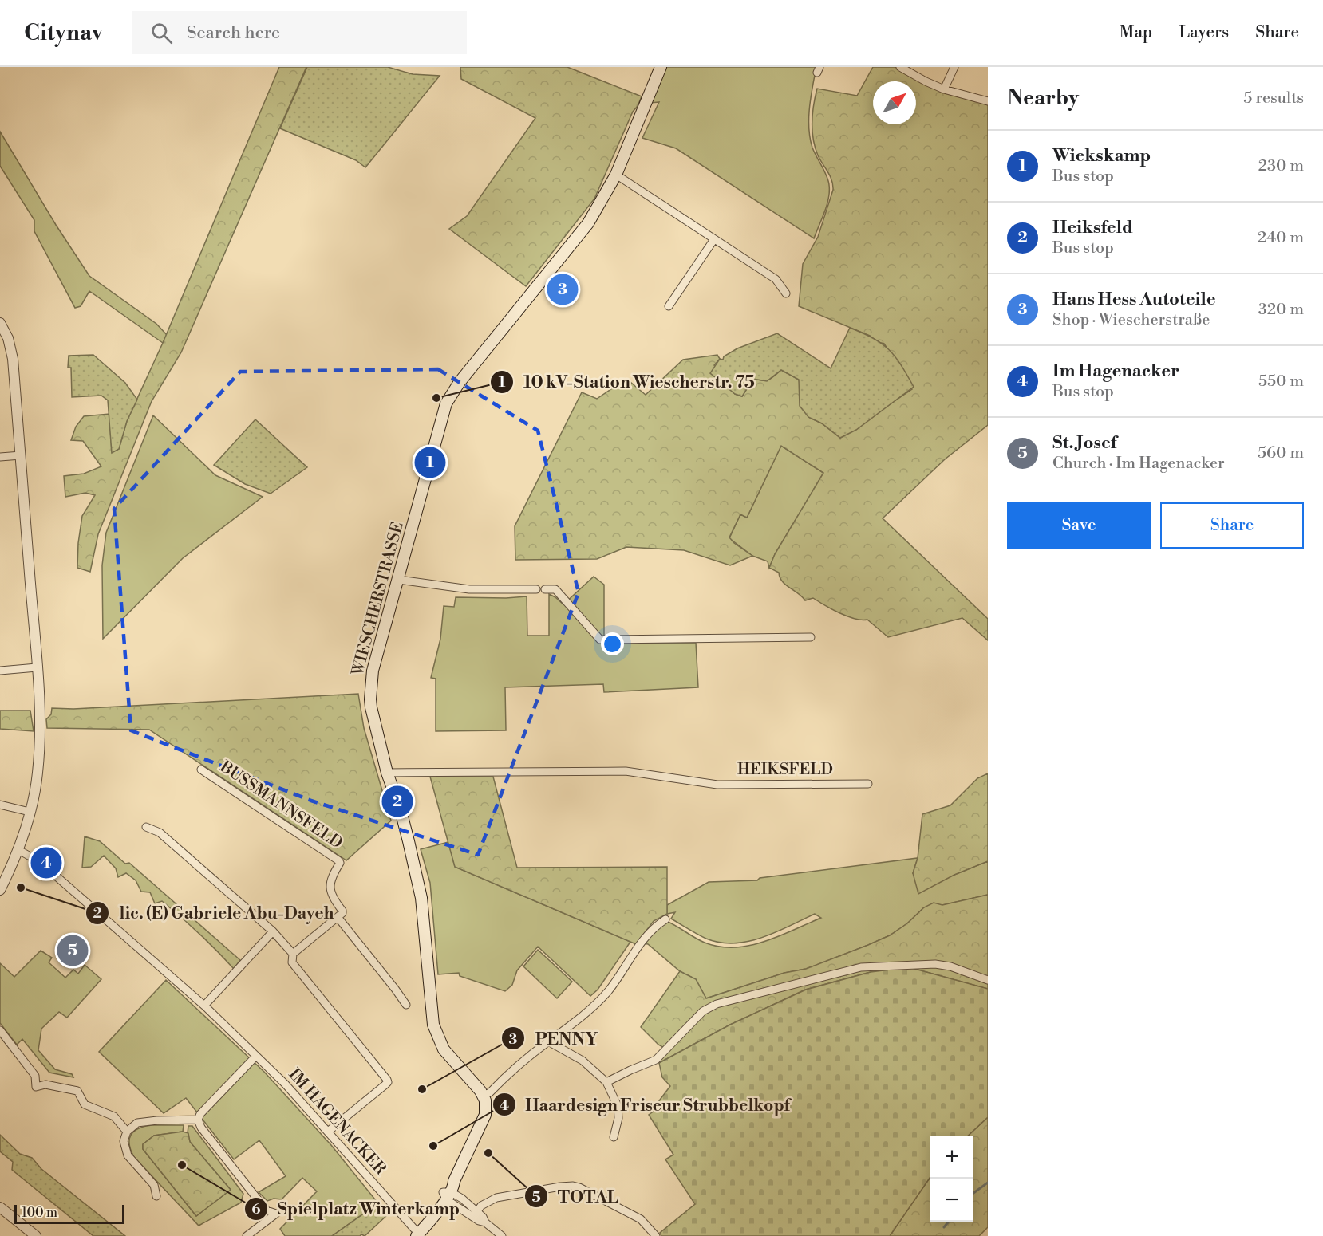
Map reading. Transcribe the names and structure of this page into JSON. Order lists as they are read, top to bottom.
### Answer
{
  "streets": {
    "main road": ["WIESCHERSTRASSE"],
    "street": ["HEIKSFELD", "BUSSMANNSFELD", "IM HAGENACKER"]
  },
  "crossings": [
    ["WIESCHERSTRASSE", "HEIKSFELD"]
  ],
  "places": [
    "10 kV-Station Wiescherstr. 75",
    "lic. (E) Gabriele Abu-Dayeh",
    "PENNY",
    "Haardesign Friseur Strubbelkopf",
    "TOTAL",
    "Spielplatz Winterkamp"
  ],
  "scale_bar": "100 m",
  "north": "top right",
  "page": {
    "header": "Citynav",
    "search": "Search here",
    "nav": ["Map", "Layers", "Share"],
    "heading": ["Nearby", "5 results"],
    "list": [
      {
        "mark": "1",
        "name": "Wiekskamp",
        "note": "Bus stop",
        "value": "230 m"
      },
      {
        "mark": "2",
        "name": "Heiksfeld",
        "note": "Bus stop",
        "value": "240 m"
      },
      {
        "mark": "3",
        "name": "Hans Hess Autoteile",
        "note": "Shop · Wiescherstraße",
        "value": "320 m"
      },
      {
        "mark": "4",
        "name": "Im Hagenacker",
        "note": "Bus stop",
        "value": "550 m"
      },
      {
        "mark": "5",
        "name": "St. Josef",
        "note": "Church · Im Hagenacker",
        "value": "560 m"
      }
    ],
    "pins": [
      "3",
      "1",
      "2",
      "4",
      "5"
    ],
    "buttons": ["Save", "Share"],
    "map_buttons": ["+", "−"],
    "scale": "100 m"
  }
}
